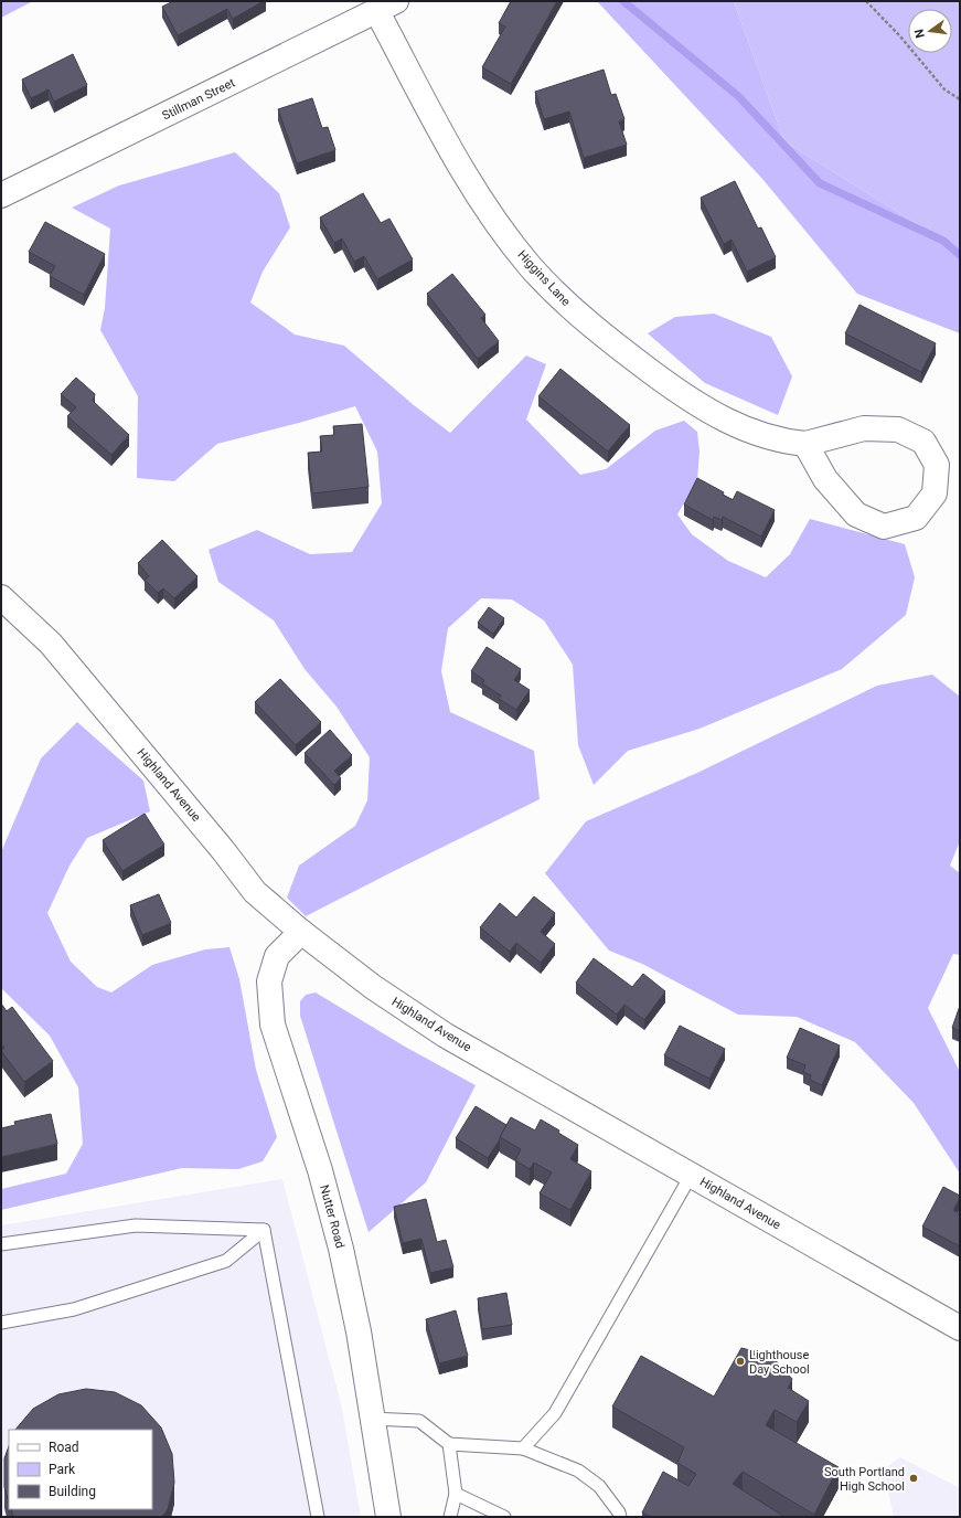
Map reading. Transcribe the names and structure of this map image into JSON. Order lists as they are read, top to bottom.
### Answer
{
  "streets": {
    "street": [
      "Stillman Street",
      "Higgins Lane",
      "Highland Avenue",
      "Nutter Road"
    ]
  },
  "crossings": [
    ["Stillman Street", "Higgins Lane"],
    ["Highland Avenue", "Nutter Road"]
  ],
  "places": ["Lighthouse Day School", "South Portland High School"],
  "legend": ["Road", "Park", "Building"],
  "north": "left"
}
